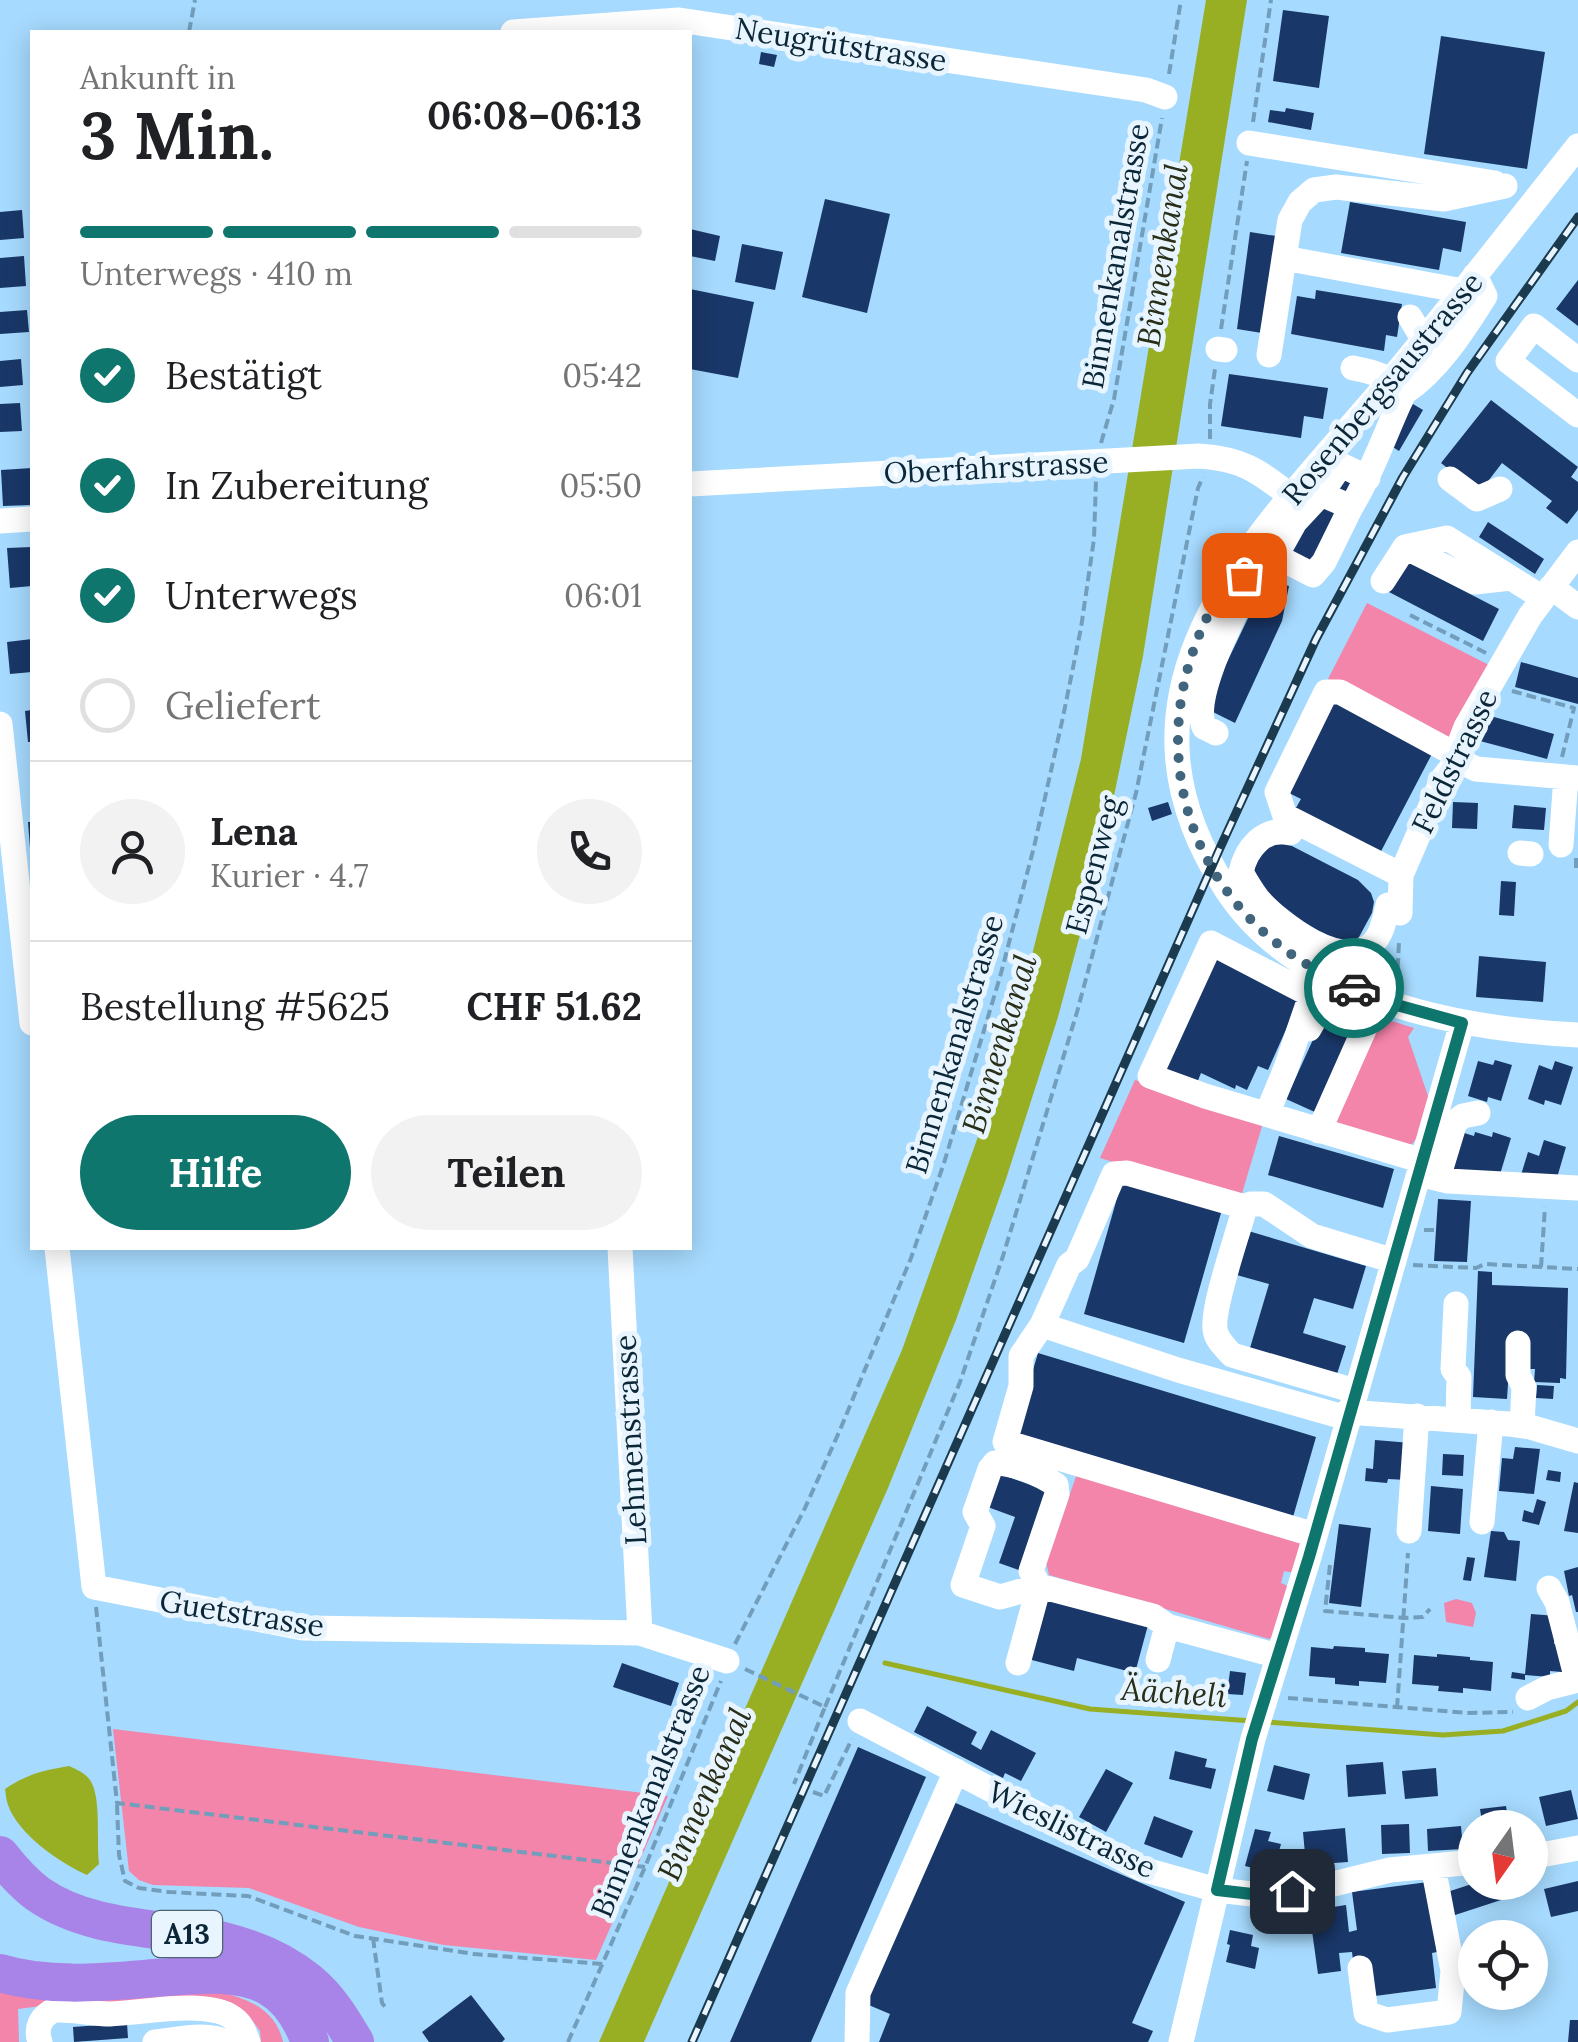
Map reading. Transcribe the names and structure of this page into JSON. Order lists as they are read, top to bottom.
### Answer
{
  "streets": {
    "highway": ["A13"],
    "street": [
      "Neugrütstrasse",
      "Rosenbergsaustrasse",
      "Oberfahrstrasse",
      "Feldstrasse",
      "Lehmenstrasse",
      "Guetstrasse",
      "Wieslistrasse"
    ],
    "path": ["Binnenkanalstrasse", "Espenweg"]
  },
  "crossings": [
    ["Neugrütstrasse", "Binnenkanalstrasse"],
    ["Binnenkanalstrasse", "Oberfahrstrasse"],
    ["Binnenkanalstrasse", "Guetstrasse"],
    ["Rosenbergsaustrasse", "Oberfahrstrasse"],
    ["Oberfahrstrasse", "Espenweg"],
    ["Lehmenstrasse", "Guetstrasse"]
  ],
  "water": ["Binnenkanal", "Äächeli"],
  "north": "bottom",
  "page": {
    "heading": ["3 Min.", "Ankunft in", "06:08–06:13"],
    "panel": [
      "Lena",
      "Kurier · 4.7",
      "Bestellung #5625",
      "CHF 51.62"
    ],
    "bar": "Unterwegs · 410 m",
    "list": [
      ["Bestätigt", "05:42"],
      ["In Zubereitung", "05:50"],
      ["Unterwegs", "06:01"],
      "Geliefert"
    ],
    "buttons": ["Hilfe", "Teilen"]
  }
}
